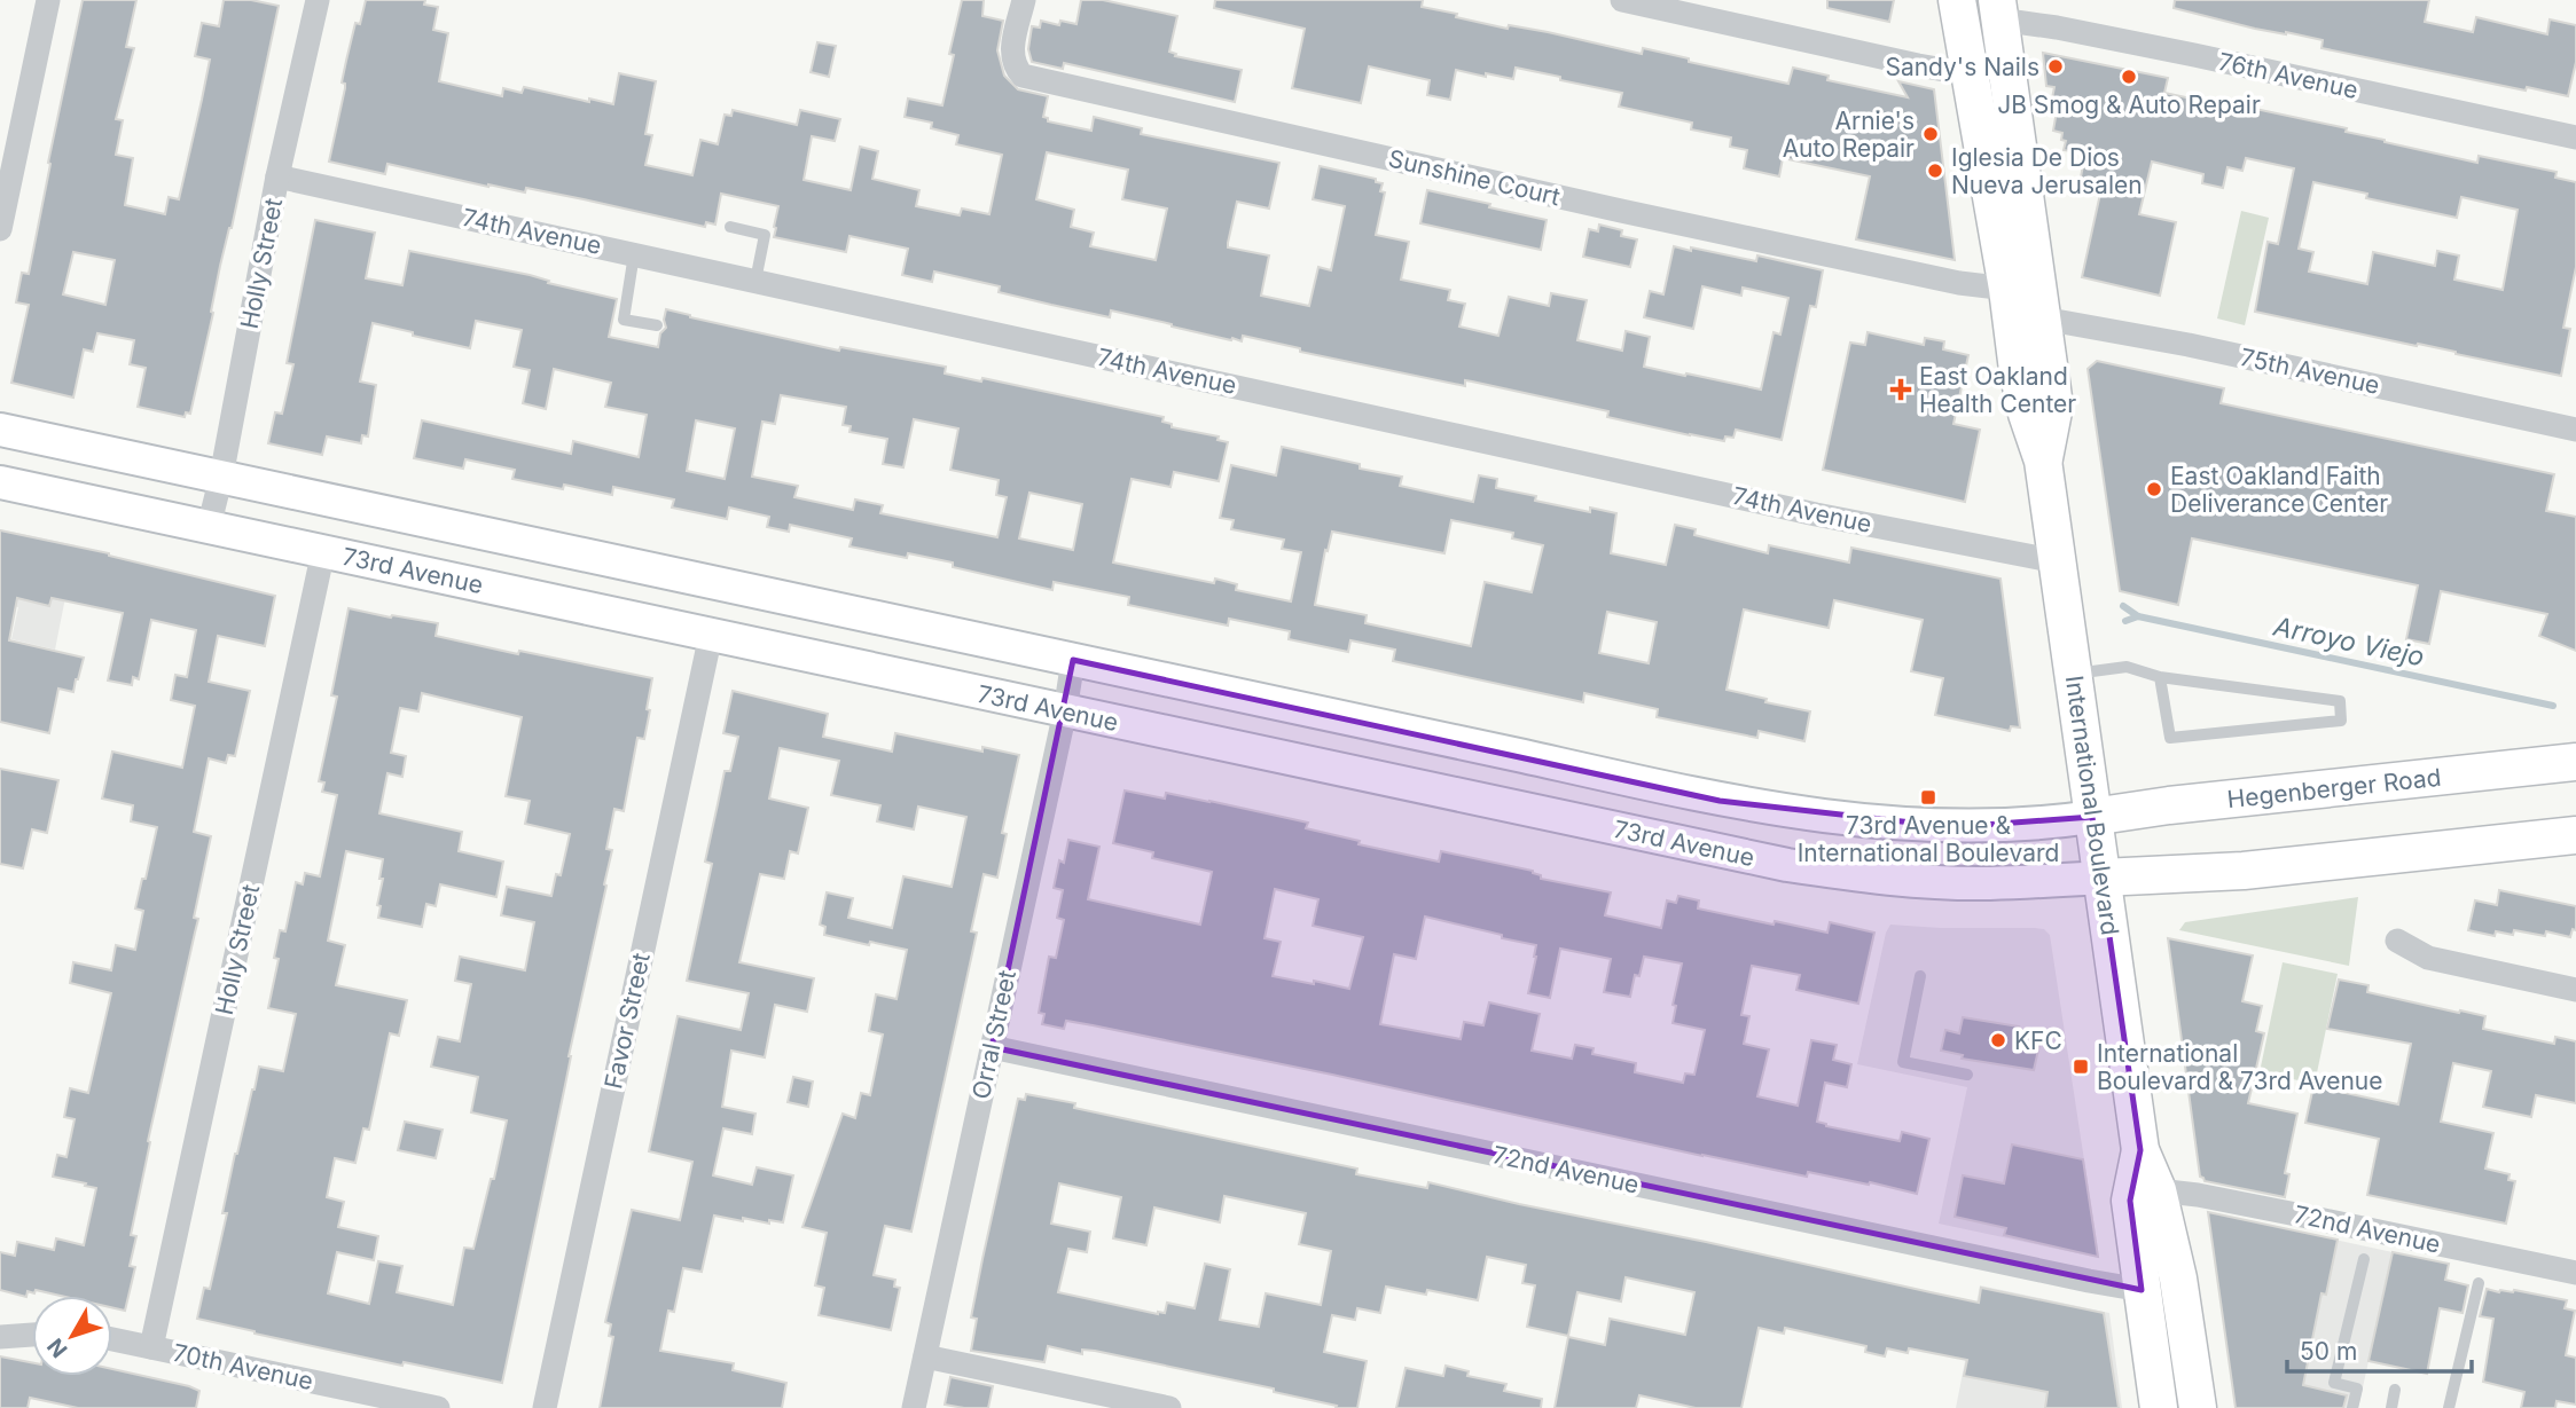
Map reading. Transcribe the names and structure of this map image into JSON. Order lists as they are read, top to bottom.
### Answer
{
  "streets": {
    "main road": ["73rd Avenue", "Hegenberger Road", "International Boulevard"],
    "street": [
      "76th Avenue",
      "Sunshine Court",
      "74th Avenue",
      "Holly Street",
      "75th Avenue",
      "Favor Street",
      "Orral Street",
      "72nd Avenue",
      "70th Avenue"
    ]
  },
  "crossings": [
    ["76th Avenue", "International Boulevard"],
    ["Sunshine Court", "International Boulevard"],
    ["74th Avenue", "Holly Street"],
    ["74th Avenue", "International Boulevard"],
    ["Holly Street", "73rd Avenue"],
    ["Holly Street", "70th Avenue"],
    ["75th Avenue", "International Boulevard"],
    ["73rd Avenue", "Hegenberger Road"],
    ["73rd Avenue", "International Boulevard"],
    ["73rd Avenue", "Favor Street"],
    ["73rd Avenue", "Orral Street"],
    ["Hegenberger Road", "International Boulevard"],
    ["International Boulevard", "72nd Avenue"],
    ["Orral Street", "72nd Avenue"]
  ],
  "water": ["Arroyo Viejo"],
  "places": {
    "other": [
      "Sandy's Nails",
      "JB Smog & Auto Repair",
      "Arnie's Auto Repair",
      "Iglesia De Dios Nueva Jerusalen",
      "East Oakland Faith Deliverance Center",
      "KFC"
    ],
    "health": ["East Oakland Health Center"],
    "transit": ["73rd Avenue & International Boulevard", "International Boulevard & 73rd Avenue"]
  },
  "scale_bar": "50 m",
  "north": "bottom left"
}
